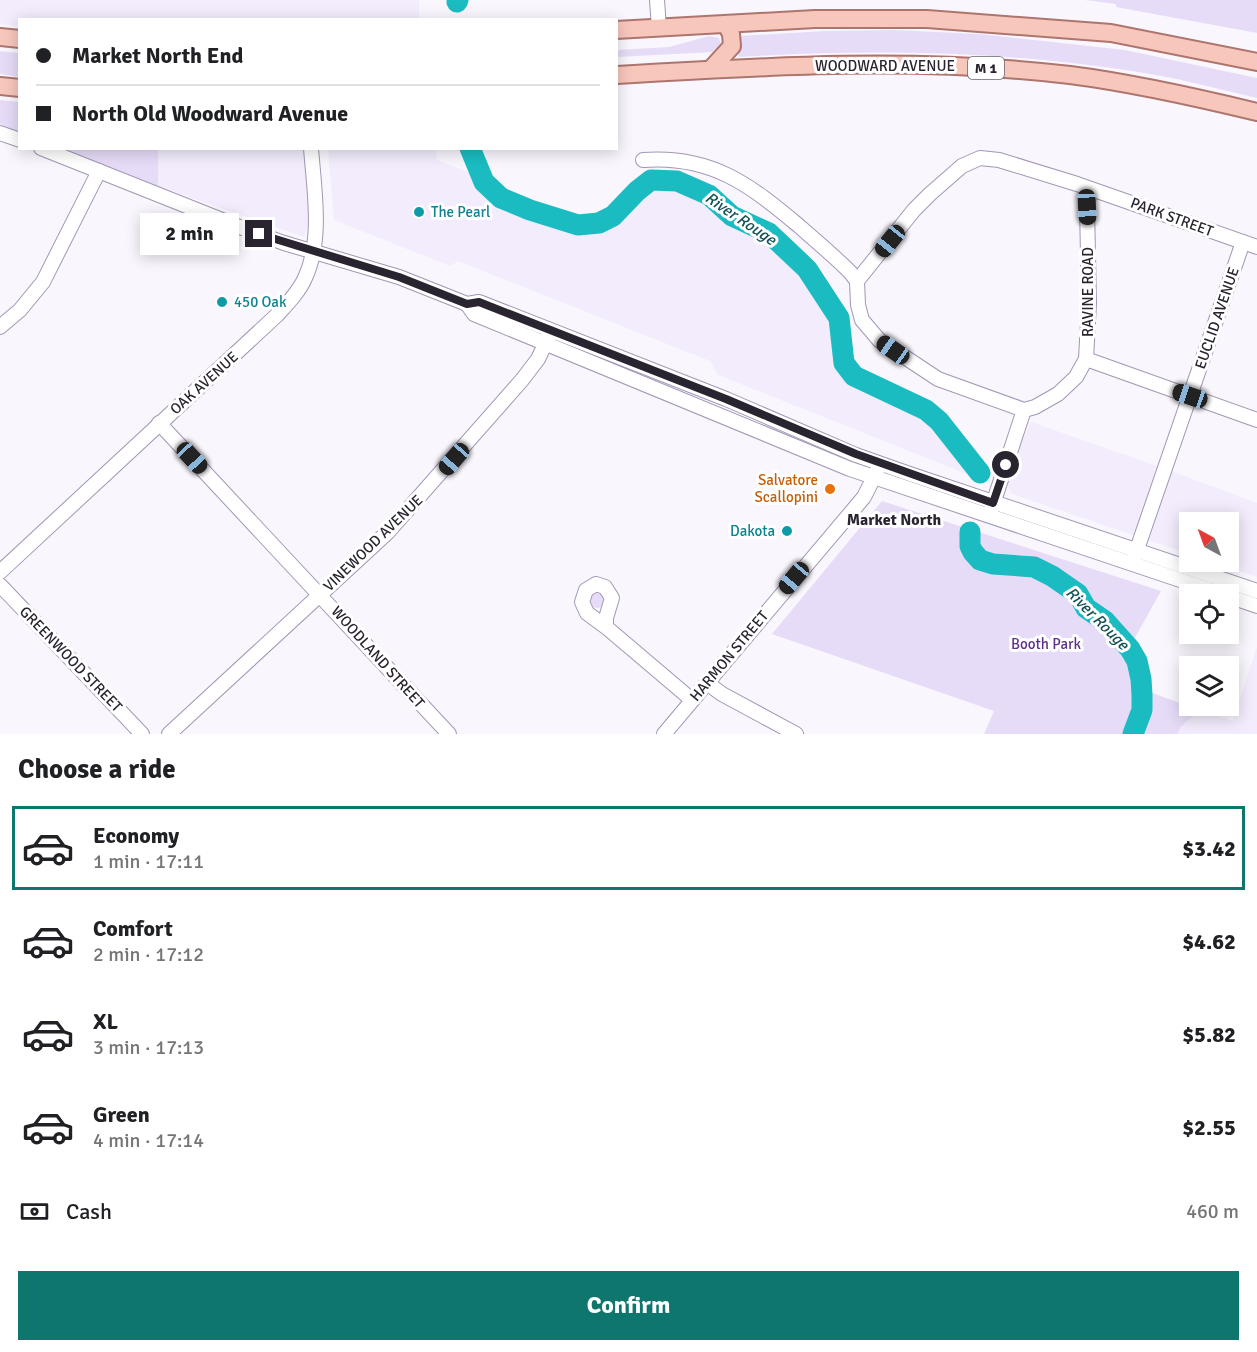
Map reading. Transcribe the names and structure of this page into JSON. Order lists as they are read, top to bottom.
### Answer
{
  "streets": {
    "main road": ["WOODWARD AVENUE", "M 1"],
    "street": [
      "PARK STREET",
      "RAVINE ROAD",
      "EUCLID AVENUE",
      "OAK AVENUE",
      "VINEWOOD AVENUE",
      "HARMON STREET",
      "WOODLAND STREET",
      "GREENWOOD STREET"
    ]
  },
  "crossings": [
    ["PARK STREET", "RAVINE ROAD"],
    ["PARK STREET", "EUCLID AVENUE"],
    ["OAK AVENUE", "WOODLAND STREET"],
    ["VINEWOOD AVENUE", "WOODLAND STREET"]
  ],
  "districts": ["Market North"],
  "water": ["River Rouge"],
  "parks": ["Booth Park"],
  "places": [
    "The Pearl",
    "450 Oak",
    "Salvatore Scallopini",
    "Dakota"
  ],
  "north": "top left",
  "page": {
    "banner": ["Market North End", "North Old Woodward Avenue"],
    "bubble": "2 min",
    "heading": "Choose a ride",
    "list": [
      {
        "name": "Economy",
        "note": "1 min · 17:11",
        "value": "$3.42"
      },
      {
        "name": "Comfort",
        "note": "2 min · 17:12",
        "value": "$4.62"
      },
      {
        "name": "XL",
        "note": "3 min · 17:13",
        "value": "$5.82"
      },
      {
        "name": "Green",
        "note": "4 min · 17:14",
        "value": "$2.55"
      }
    ],
    "pay": ["Cash", "460 m"],
    "buttons": "Confirm"
  }
}
